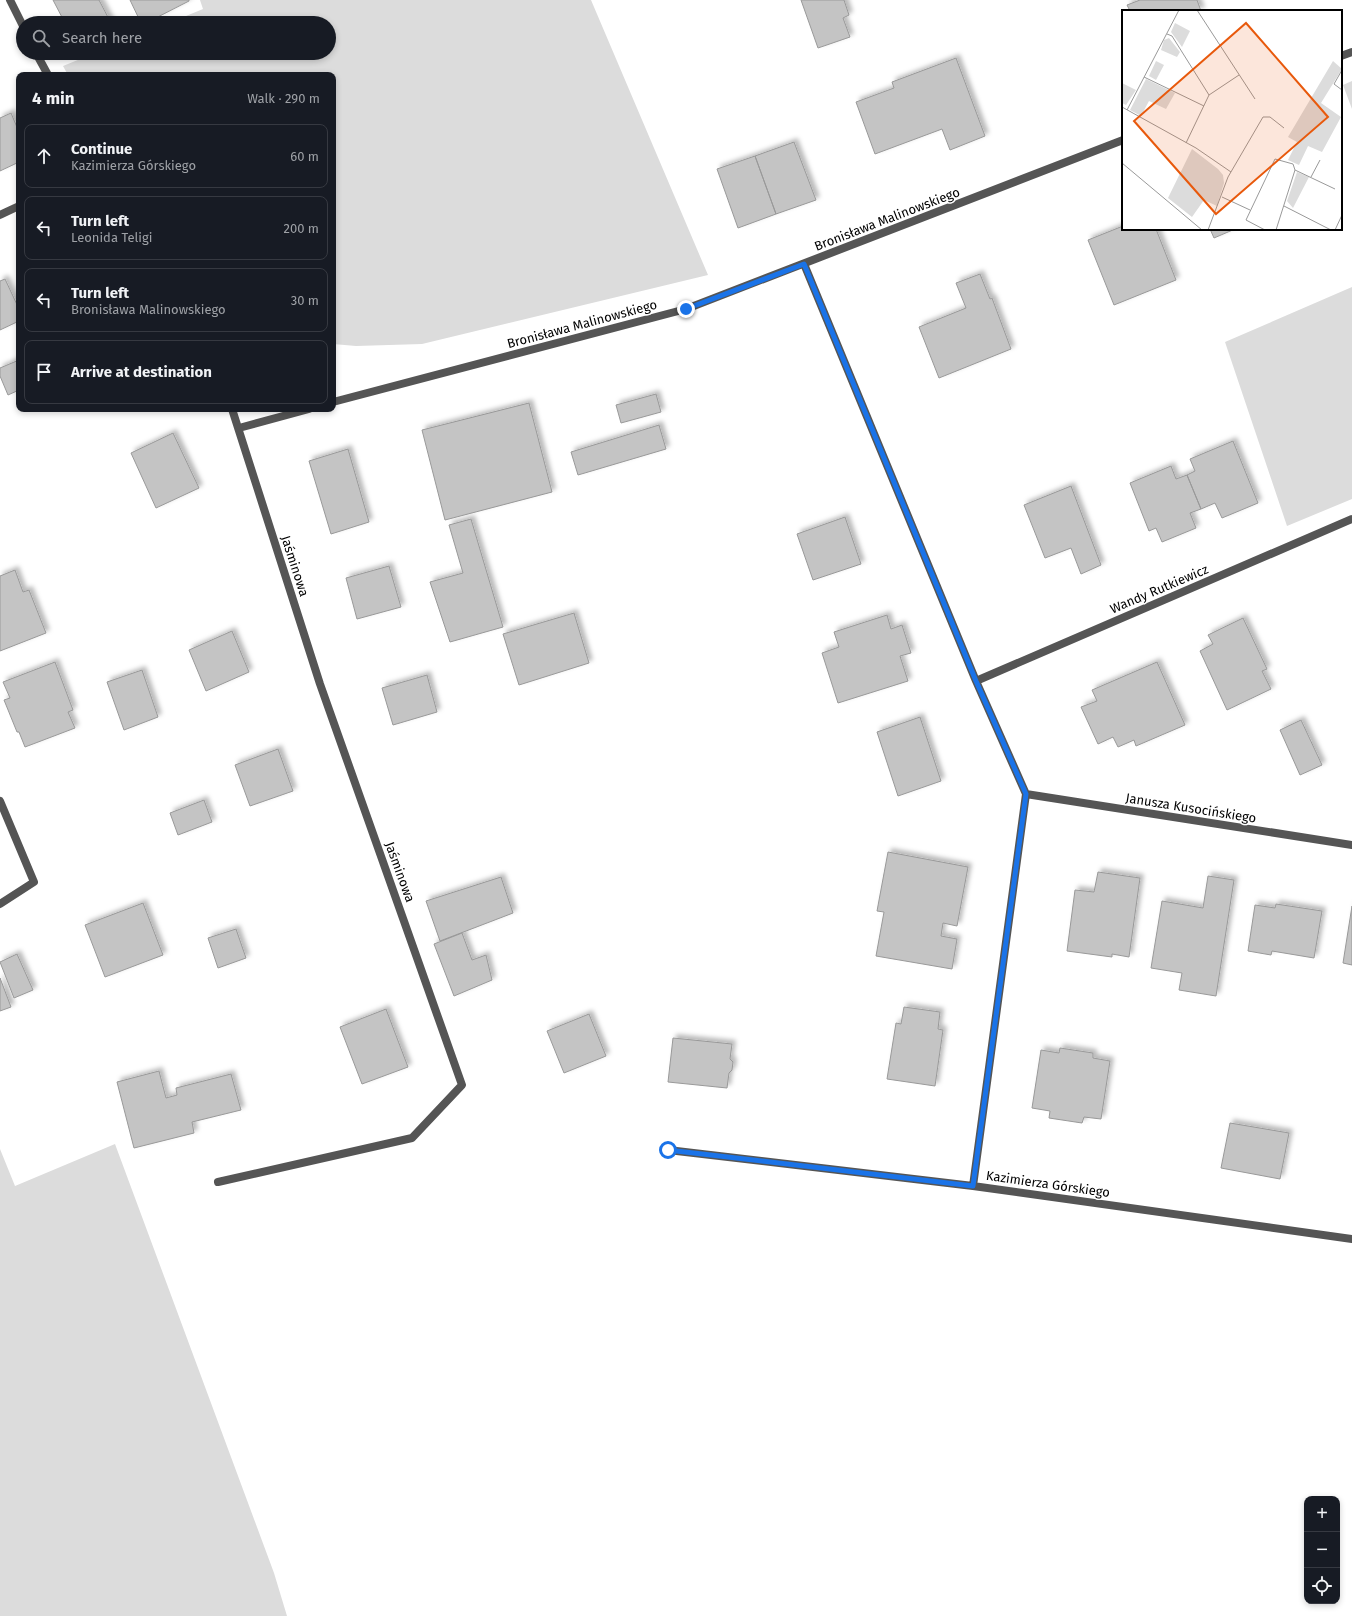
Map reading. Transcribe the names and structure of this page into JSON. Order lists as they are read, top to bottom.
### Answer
{
  "streets": {
    "street": [
      "Bronisława Malinowskiego",
      "Jaśminowa",
      "Wandy Rutkiewicz",
      "Janusza Kusocińskiego",
      "Kazimierza Górskiego"
    ]
  },
  "page": {
    "search": "Search here",
    "heading": ["4 min", "Walk · 290 m"],
    "list": [
      ["Continue", "Kazimierza Górskiego", "60 m"],
      ["Turn left", "Leonida Teligi", "200 m"],
      ["Turn left", "Bronisława Malinowskiego", "30 m"],
      "Arrive at destination"
    ],
    "map_buttons": ["+", "−"]
  }
}
